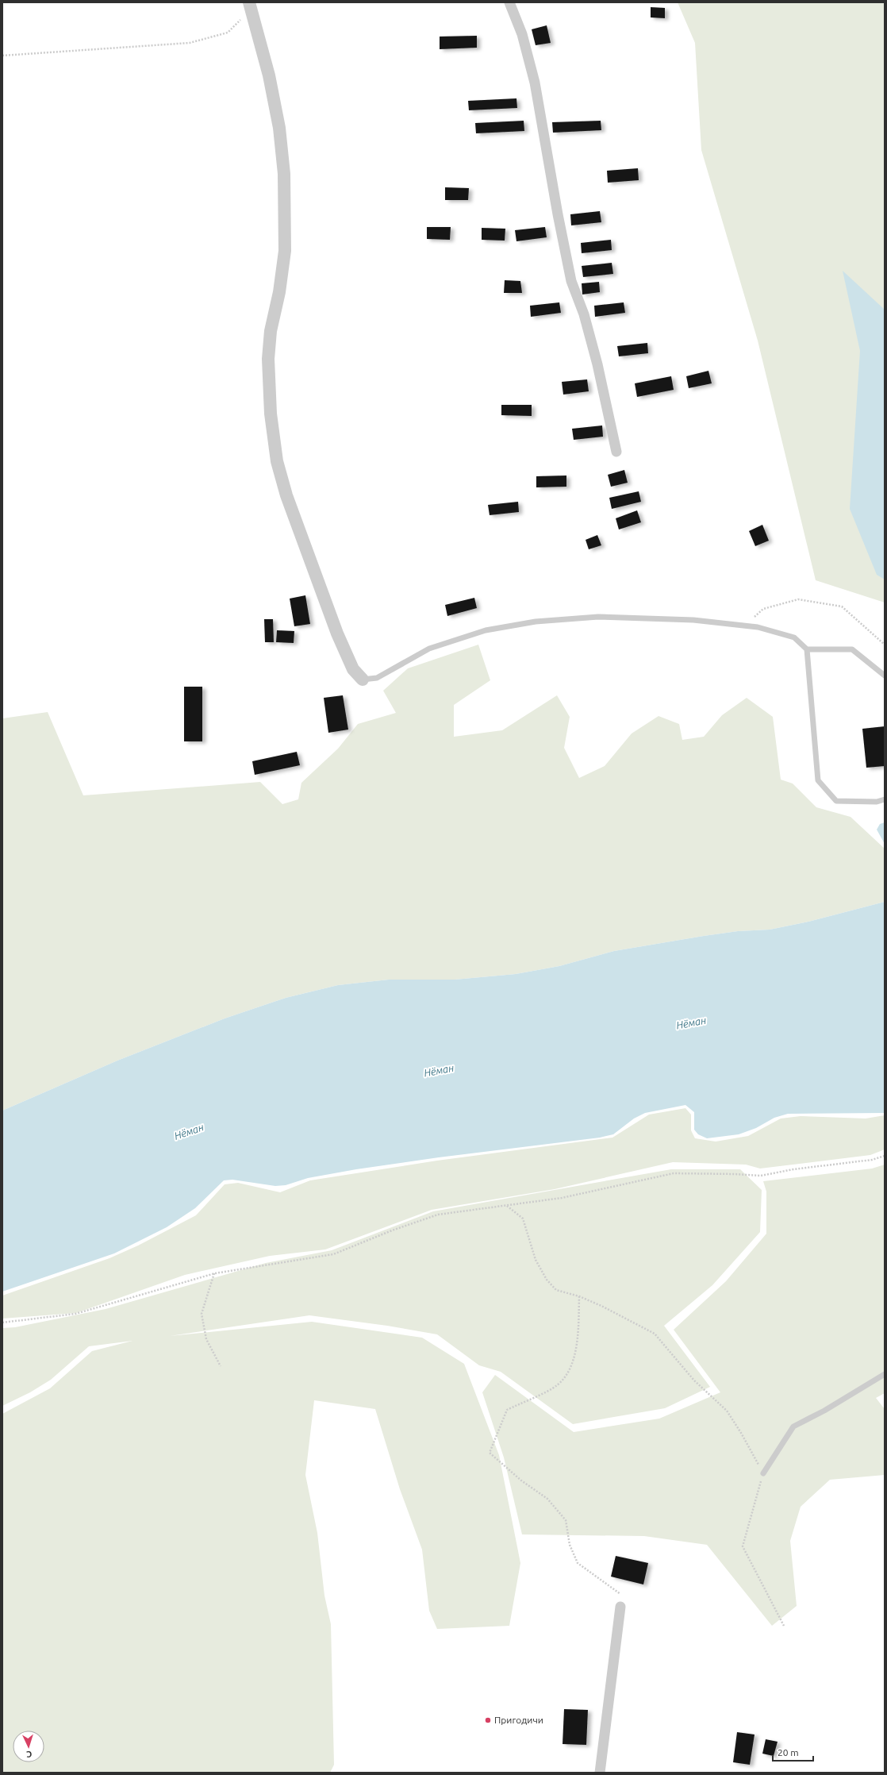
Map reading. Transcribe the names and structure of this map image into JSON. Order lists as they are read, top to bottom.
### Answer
{
  "water": ["Нёман"],
  "places": ["Пригодичи"],
  "scale_bar": "20 m",
  "north": "bottom"
}
